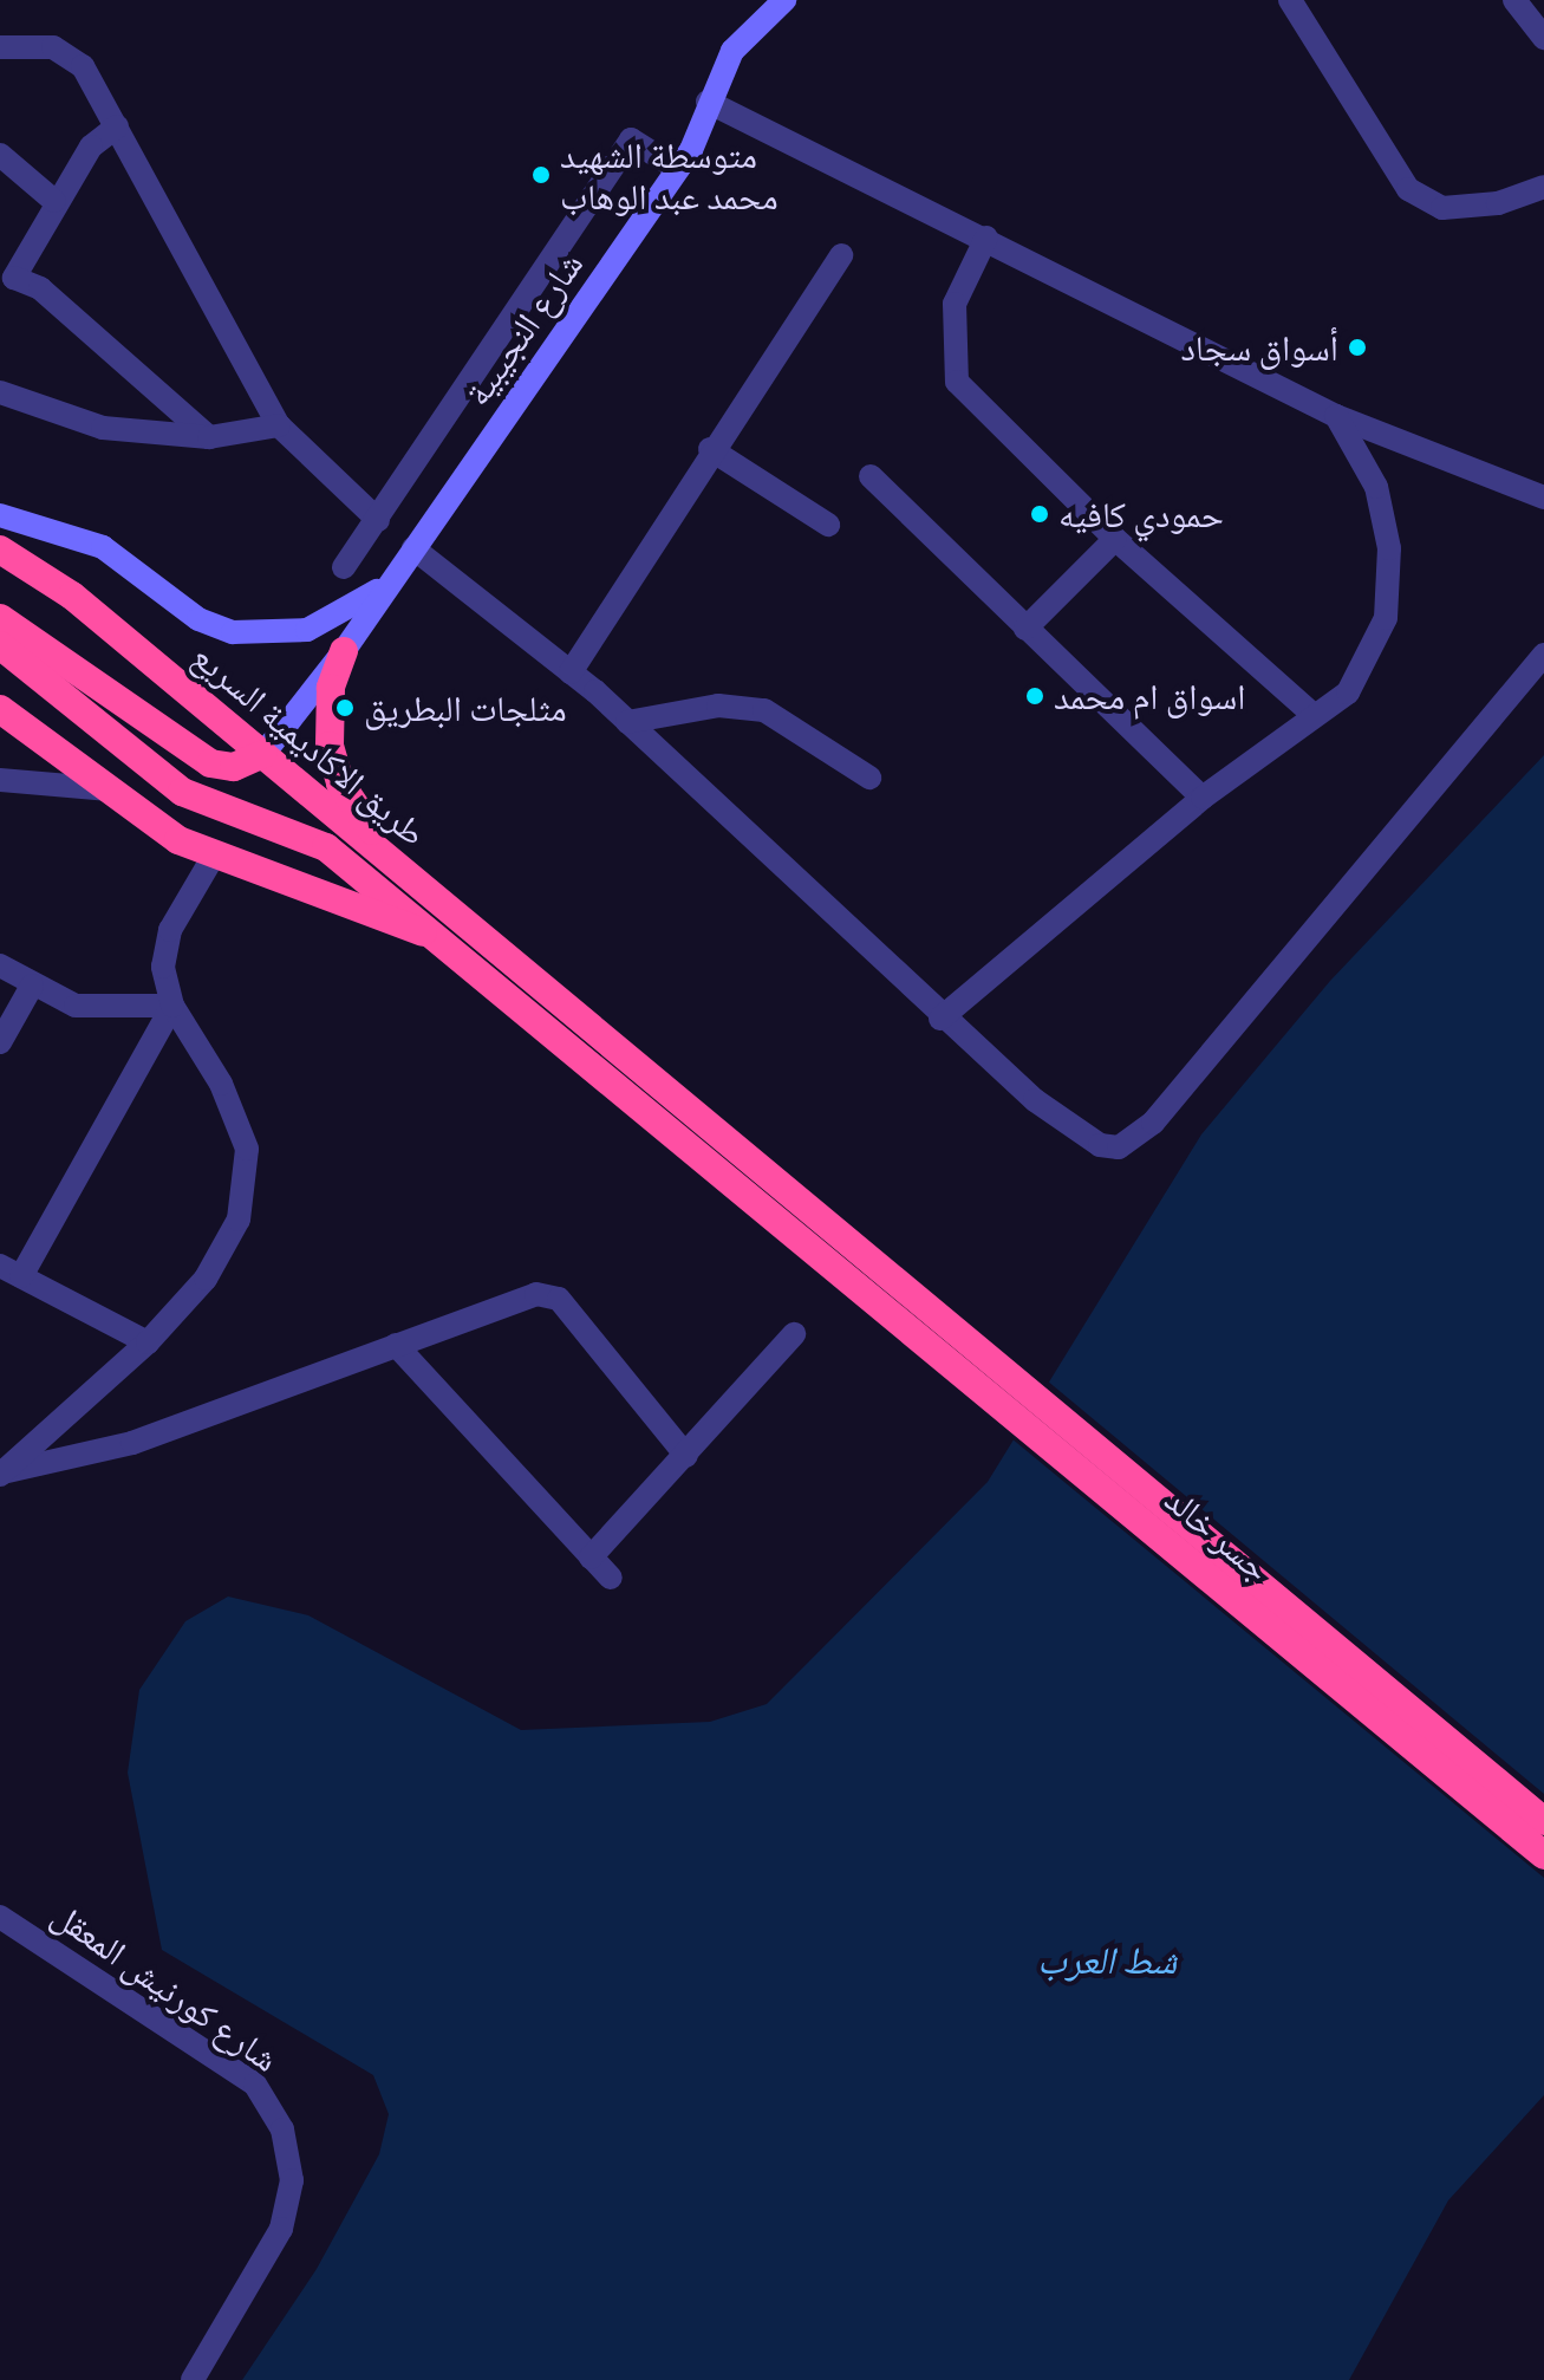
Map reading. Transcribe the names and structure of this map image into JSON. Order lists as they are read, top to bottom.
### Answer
{
  "streets": {
    "highway": ["طريق الاكاديمية السريع", "جسر خالد"],
    "main road": ["شارع النجيبية"],
    "street": ["شارع كورنيش المعقل"]
  },
  "crossings": [
    ["شارع النجيبية", "طريق الاكاديمية السريع"],
    ["طريق الاكاديمية السريع", "جسر خالد"]
  ],
  "water": ["شط العرب"],
  "places": [
    "متوسطة الشهيد محمد عبد الوهاب",
    "أسواق سجاد",
    "حمودي كافيه",
    "اسواق ام محمد",
    "مثلجات البطريق"
  ]
}
